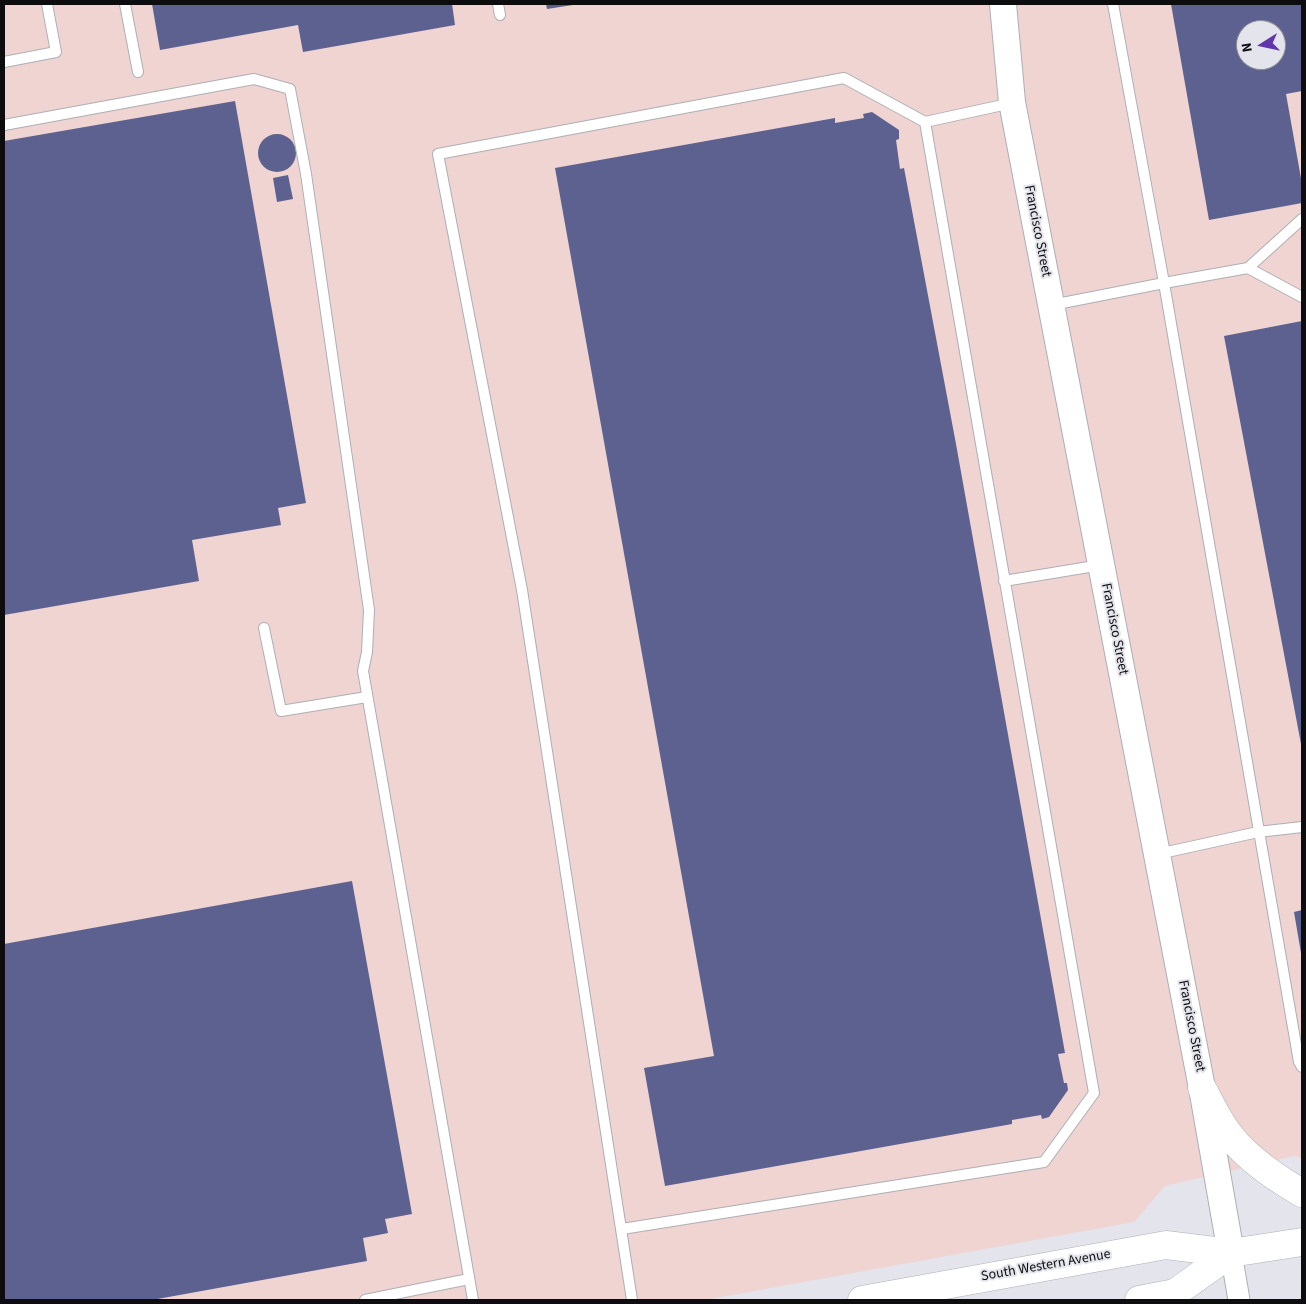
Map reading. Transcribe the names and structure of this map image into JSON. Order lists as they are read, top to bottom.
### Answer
{
  "streets": {
    "main road": ["South Western Avenue"],
    "street": ["Francisco Street"]
  },
  "crossings": [
    ["Francisco Street", "South Western Avenue"]
  ],
  "north": "left"
}
